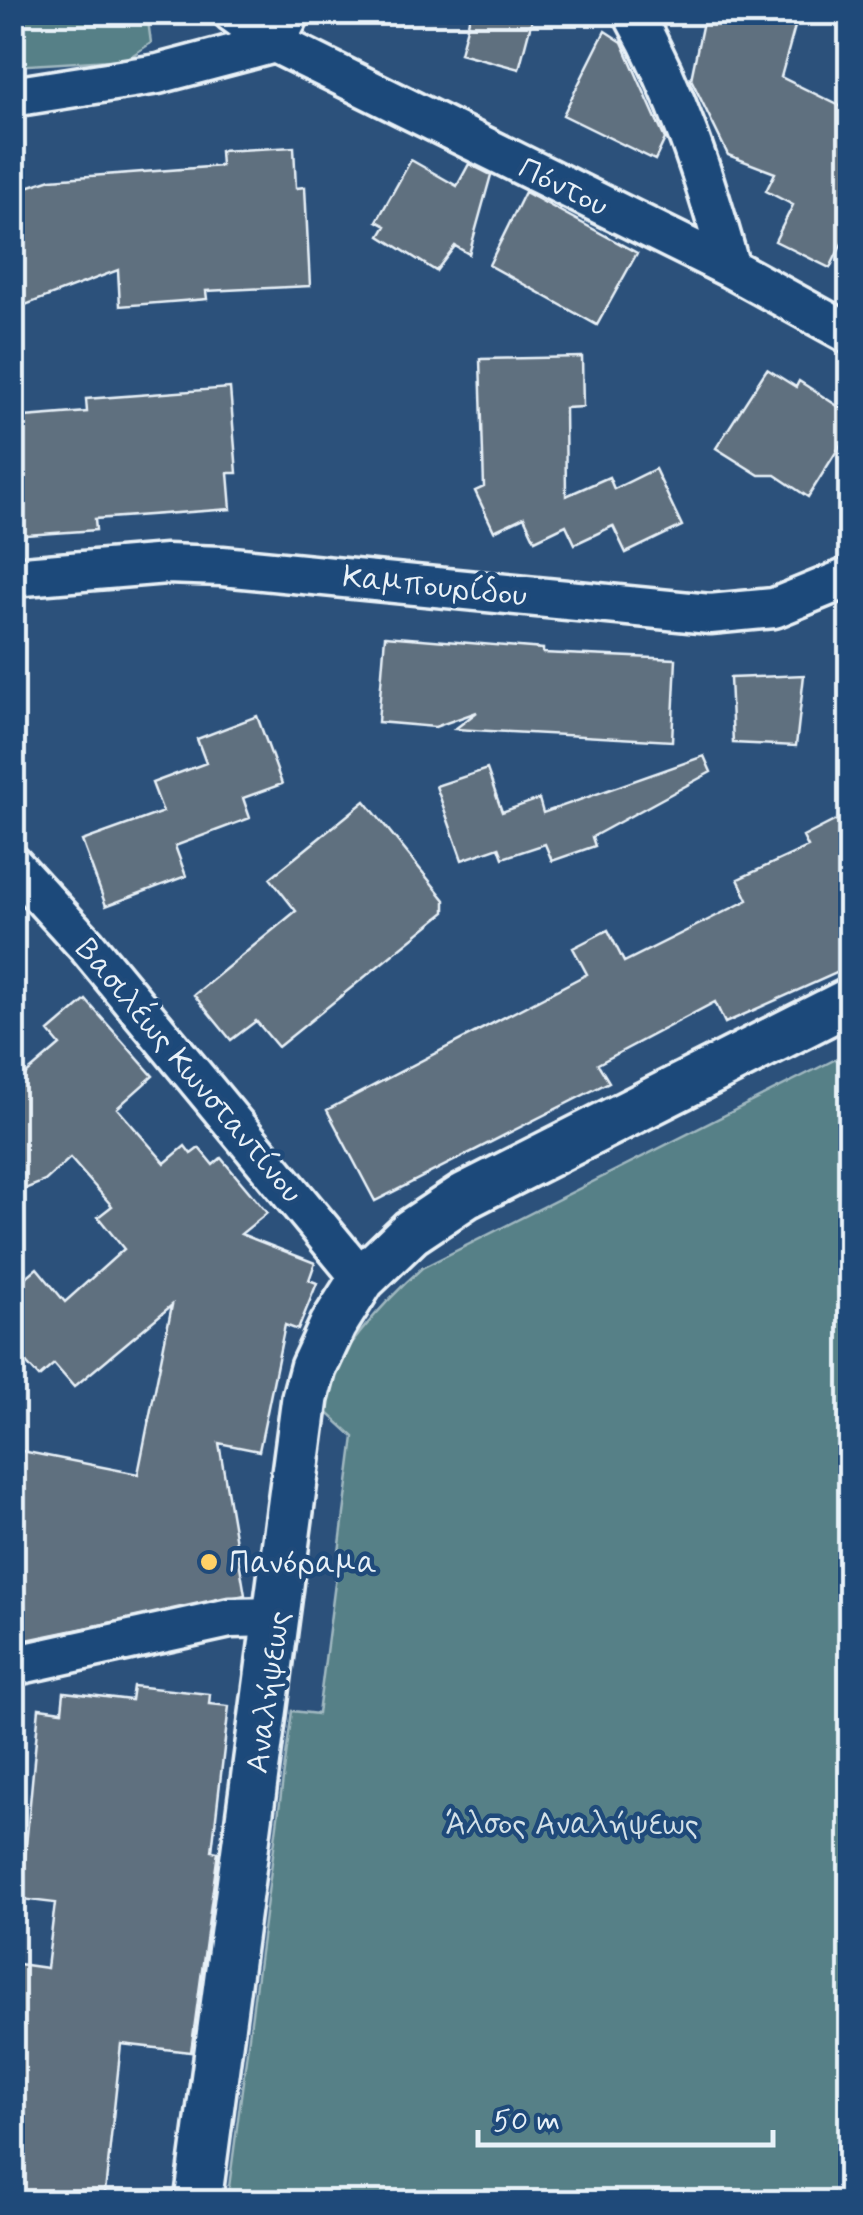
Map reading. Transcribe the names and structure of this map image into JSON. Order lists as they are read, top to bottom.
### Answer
{
  "streets": {
    "street": [
      "Πόντου",
      "Καμπουρίδου",
      "Βασιλέως Κωνσταντίνου",
      "Αναλήψεως"
    ]
  },
  "crossings": [
    ["Βασιλέως Κωνσταντίνου", "Αναλήψεως"]
  ],
  "parks": ["Άλσος Αναλήψεως"],
  "places": ["Πανόραμα"],
  "scale_bar": "50 m"
}
